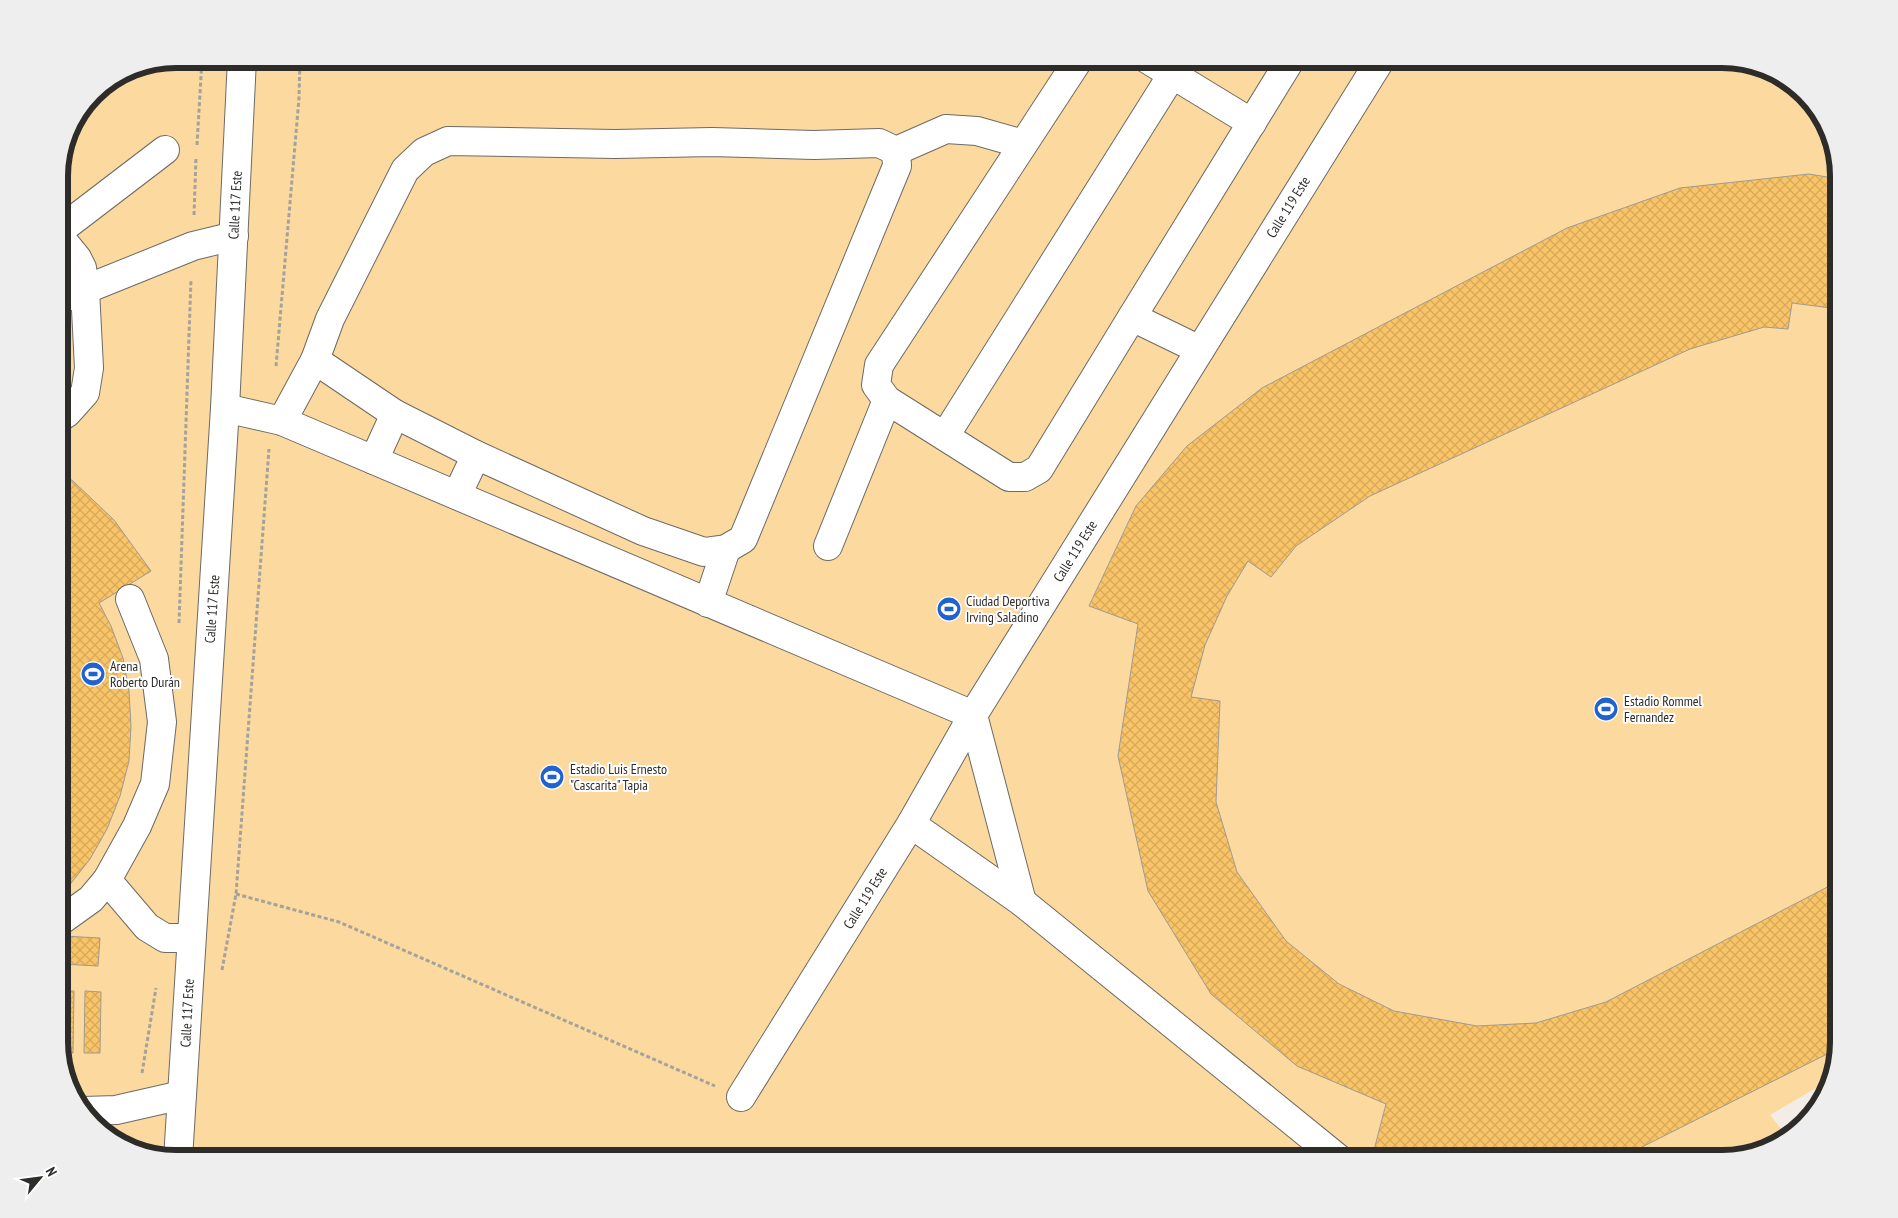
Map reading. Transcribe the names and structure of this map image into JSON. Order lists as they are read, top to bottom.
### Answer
{
  "streets": {
    "street": ["Calle 117 Este", "Calle 119 Este"]
  },
  "places": {
    "sports": [
      "Ciudad Deportiva Irving Saladino",
      "Arena Roberto Durán",
      "Estadio Rommel Fernandez",
      "Estadio Luis Ernesto \"Cascarita\" Tapia"
    ]
  },
  "north": "top right"
}
